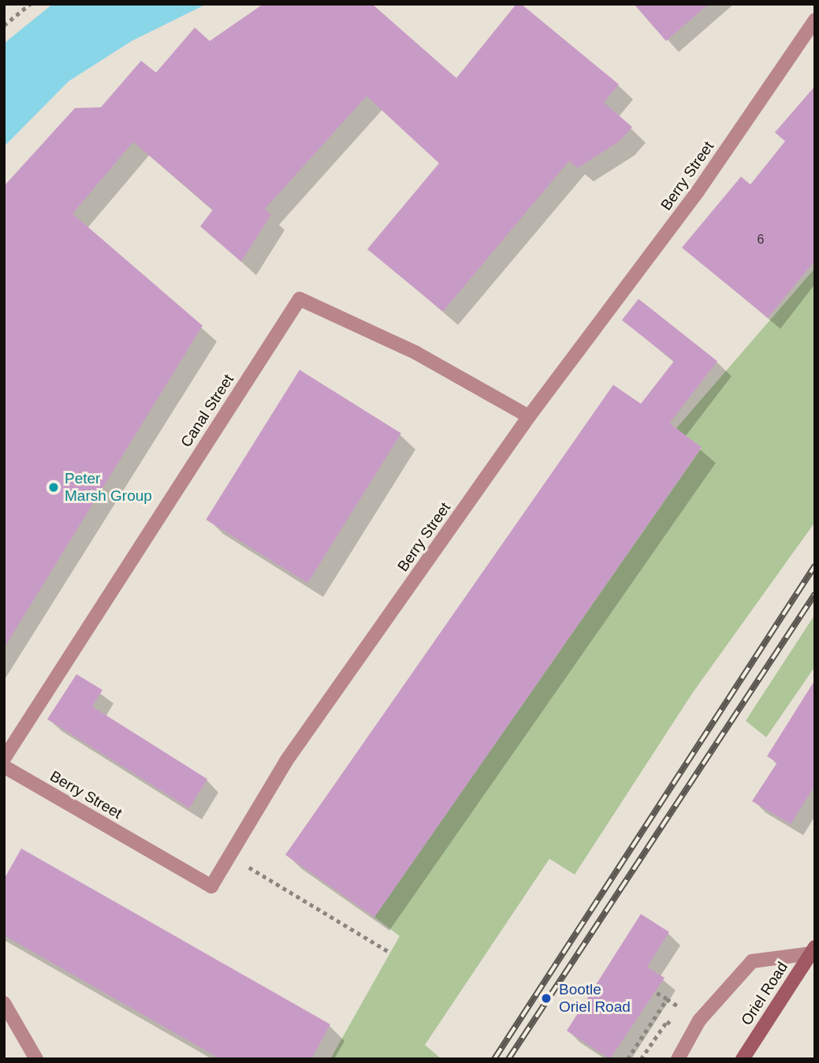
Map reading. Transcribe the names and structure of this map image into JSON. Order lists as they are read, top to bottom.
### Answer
{
  "streets": {
    "main road": ["Oriel Road"],
    "street": ["Berry Street", "Canal Street"]
  },
  "crossings": [
    ["Berry Street", "Canal Street"]
  ],
  "places": ["Peter Marsh Group", "Bootle Oriel Road"],
  "house_numbers": ["6"]
}
